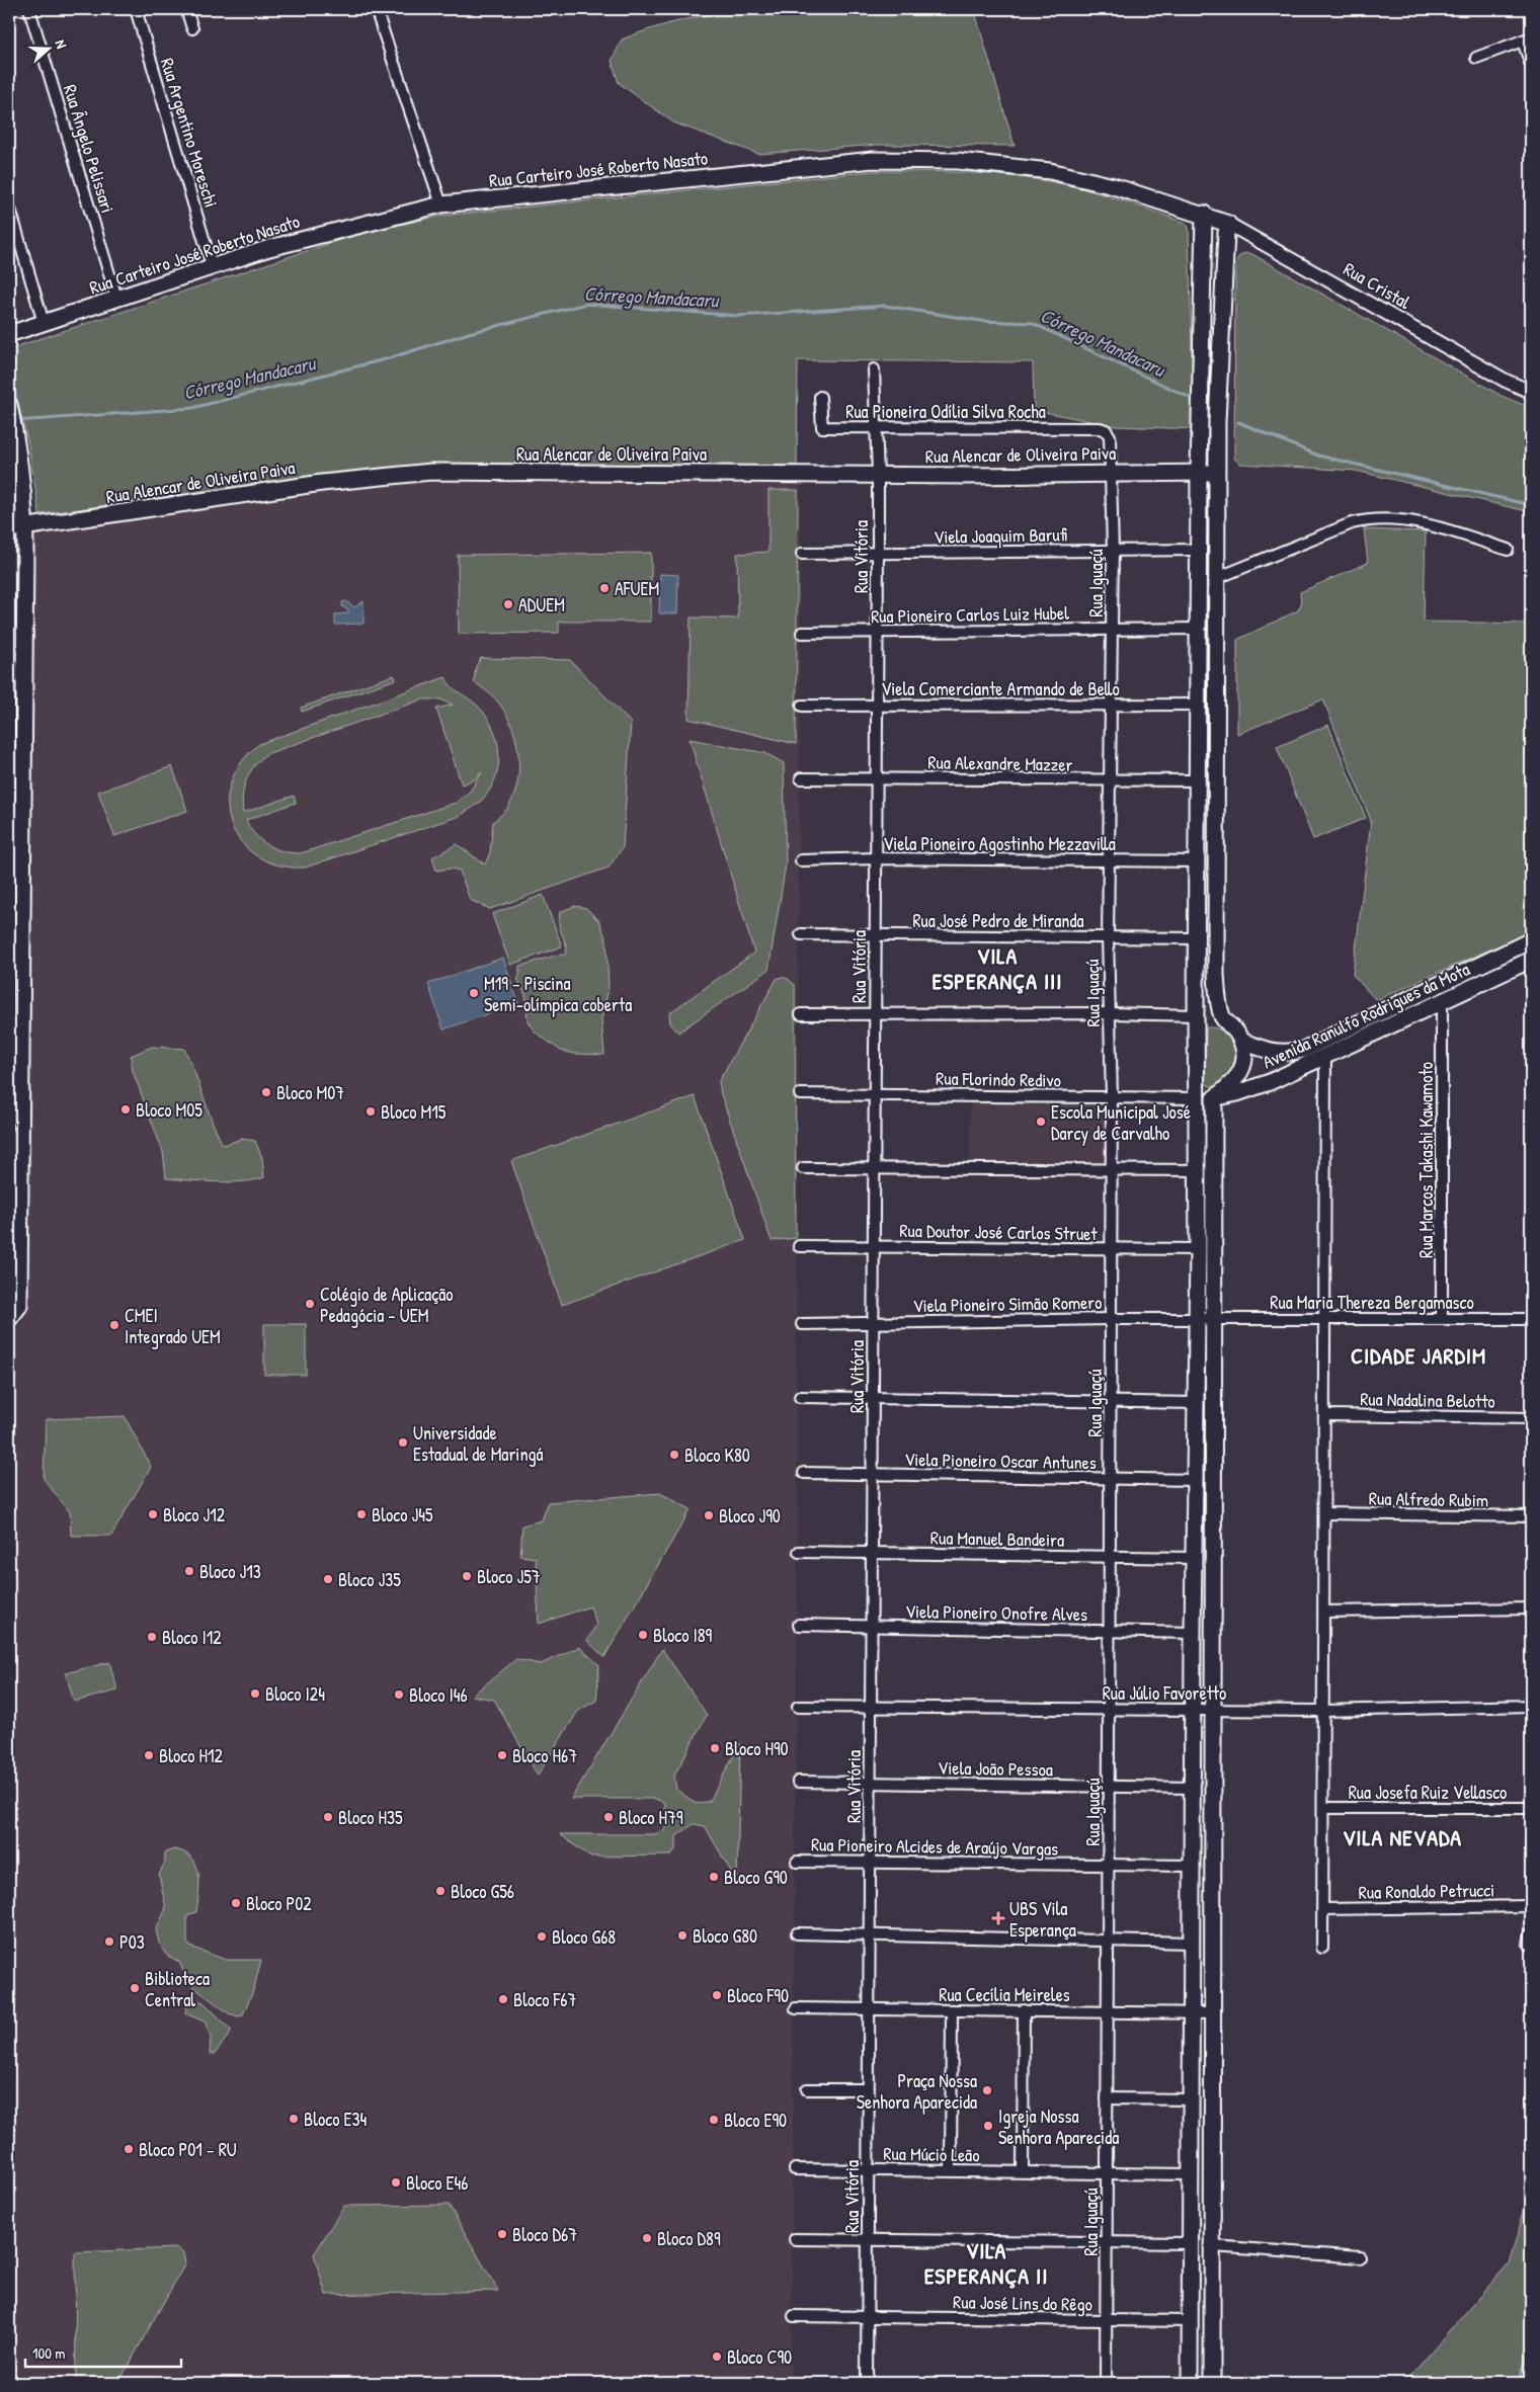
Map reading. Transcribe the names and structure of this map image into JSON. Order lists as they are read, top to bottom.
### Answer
{
  "streets": {
    "main road": [
      "Rua Carteiro José Roberto Nasato",
      "Rua Cristal",
      "Rua Alencar de Oliveira Paiva",
      "Avenida Ranulfo Rodrigues da Mota"
    ],
    "street": [
      "Rua Argentino Moreschi",
      "Rua Ângelo Pelissari",
      "Rua Pioneira Odília Silva Rocha",
      "Viela Joaquim Barufi",
      "Rua Vitória",
      "Rua Iguaçú",
      "Rua Pioneiro Carlos Luiz Hubel",
      "Viela Comerciante Armando de Bello",
      "Rua Alexandre Mazzer",
      "Viela Pioneiro Agostinho Mezzavilla",
      "Rua José Pedro de Miranda",
      "Rua Florindo Redivo",
      "Rua Marcos Takashi Kawamoto",
      "Rua Doutor José Carlos Struet",
      "Rua Maria Thereza Bergamasco",
      "Viela Pioneiro Simão Romero",
      "Rua Nadalina Belotto",
      "Viela Pioneiro Oscar Antunes",
      "Rua Alfredo Rubim",
      "Rua Manuel Bandeira",
      "Viela Pioneiro Onofre Alves",
      "Rua Júlio Favoretto",
      "Viela João Pessoa",
      "Rua Josefa Ruiz Vellasco",
      "Rua Pioneiro Alcides de Araújo Vargas",
      "Rua Ronaldo Petrucci",
      "Rua Cecília Meireles",
      "Rua Múcio Leão",
      "Rua José Lins do Rêgo"
    ]
  },
  "crossings": [
    ["Rua Argentino Moreschi", "Rua Carteiro José Roberto Nasato"],
    ["Rua Ângelo Pelissari", "Rua Carteiro José Roberto Nasato"],
    ["Rua Carteiro José Roberto Nasato", "Rua Cristal"],
    ["Rua Pioneira Odília Silva Rocha", "Rua Vitória"],
    ["Rua Pioneira Odília Silva Rocha", "Rua Iguaçú"],
    ["Rua Alencar de Oliveira Paiva", "Rua Vitória"],
    ["Rua Alencar de Oliveira Paiva", "Rua Iguaçú"],
    ["Viela Joaquim Barufi", "Rua Vitória"],
    ["Viela Joaquim Barufi", "Rua Iguaçú"],
    ["Rua Vitória", "Rua Pioneiro Carlos Luiz Hubel"],
    ["Rua Vitória", "Viela Comerciante Armando de Bello"],
    ["Rua Vitória", "Rua Alexandre Mazzer"],
    ["Rua Vitória", "Viela Pioneiro Agostinho Mezzavilla"],
    ["Rua Vitória", "Rua José Pedro de Miranda"],
    ["Rua Vitória", "Rua Florindo Redivo"],
    ["Rua Vitória", "Rua Doutor José Carlos Struet"],
    ["Rua Vitória", "Viela Pioneiro Simão Romero"],
    ["Rua Vitória", "Viela Pioneiro Oscar Antunes"],
    ["Rua Vitória", "Rua Manuel Bandeira"],
    ["Rua Vitória", "Viela Pioneiro Onofre Alves"],
    ["Rua Vitória", "Rua Júlio Favoretto"],
    ["Rua Vitória", "Viela João Pessoa"],
    ["Rua Vitória", "Rua Pioneiro Alcides de Araújo Vargas"],
    ["Rua Vitória", "Rua Cecília Meireles"],
    ["Rua Vitória", "Rua Múcio Leão"],
    ["Rua Vitória", "Rua José Lins do Rêgo"],
    ["Rua Iguaçú", "Rua Pioneiro Carlos Luiz Hubel"],
    ["Rua Iguaçú", "Viela Comerciante Armando de Bello"],
    ["Rua Iguaçú", "Rua Alexandre Mazzer"],
    ["Rua Iguaçú", "Viela Pioneiro Agostinho Mezzavilla"],
    ["Rua Iguaçú", "Rua José Pedro de Miranda"],
    ["Rua Iguaçú", "Rua Florindo Redivo"],
    ["Rua Iguaçú", "Rua Doutor José Carlos Struet"],
    ["Rua Iguaçú", "Viela Pioneiro Simão Romero"],
    ["Rua Iguaçú", "Viela Pioneiro Oscar Antunes"],
    ["Rua Iguaçú", "Rua Manuel Bandeira"],
    ["Rua Iguaçú", "Viela Pioneiro Onofre Alves"],
    ["Rua Iguaçú", "Rua Júlio Favoretto"],
    ["Rua Iguaçú", "Viela João Pessoa"],
    ["Rua Iguaçú", "Rua Pioneiro Alcides de Araújo Vargas"],
    ["Rua Iguaçú", "Rua Cecília Meireles"],
    ["Rua Iguaçú", "Rua Múcio Leão"],
    ["Rua Iguaçú", "Rua José Lins do Rêgo"],
    ["Avenida Ranulfo Rodrigues da Mota", "Rua Florindo Redivo"],
    ["Avenida Ranulfo Rodrigues da Mota", "Rua Marcos Takashi Kawamoto"],
    ["Rua Marcos Takashi Kawamoto", "Rua Maria Thereza Bergamasco"],
    ["Rua Maria Thereza Bergamasco", "Viela Pioneiro Simão Romero"]
  ],
  "districts": [
    "VILA ESPERANÇA III",
    "CIDADE JARDIM",
    "VILA NEVADA",
    "VILA ESPERANÇA II"
  ],
  "water": ["Córrego Mandacaru"],
  "places": {
    "other": [
      "AFUEM",
      "ADUEM",
      "M19 – Piscina Semi-olímpica coberta",
      "Bloco M07",
      "Bloco M05",
      "Bloco M15",
      "Escola Municipal José Darcy de Carvalho",
      "Colégio de Aplicação Pedagócia - UEM",
      "CMEI Integrado UEM",
      "Universidade Estadual de Maringá",
      "Bloco K80",
      "Bloco J12",
      "Bloco J45",
      "Bloco J90",
      "Bloco J13",
      "Bloco J57",
      "Bloco J35",
      "Bloco I89",
      "Bloco I12",
      "Bloco I24",
      "Bloco I46",
      "Bloco H90",
      "Bloco H12",
      "Bloco H67",
      "Bloco H35",
      "Bloco H79",
      "Bloco G90",
      "Bloco G56",
      "Bloco P02",
      "Bloco G80",
      "Bloco G68",
      "P03",
      "Biblioteca Central",
      "Bloco F90",
      "Bloco F67",
      "Praça Nossa Senhora Aparecida",
      "Bloco E34",
      "Bloco E90",
      "Igreja Nossa Senhora Aparecida",
      "Bloco P01 – RU",
      "Bloco E46",
      "Bloco D67",
      "Bloco D89",
      "Bloco C90"
    ],
    "health": ["UBS Vila Esperança"]
  },
  "scale_bar": "100 m",
  "north": "right"
}
